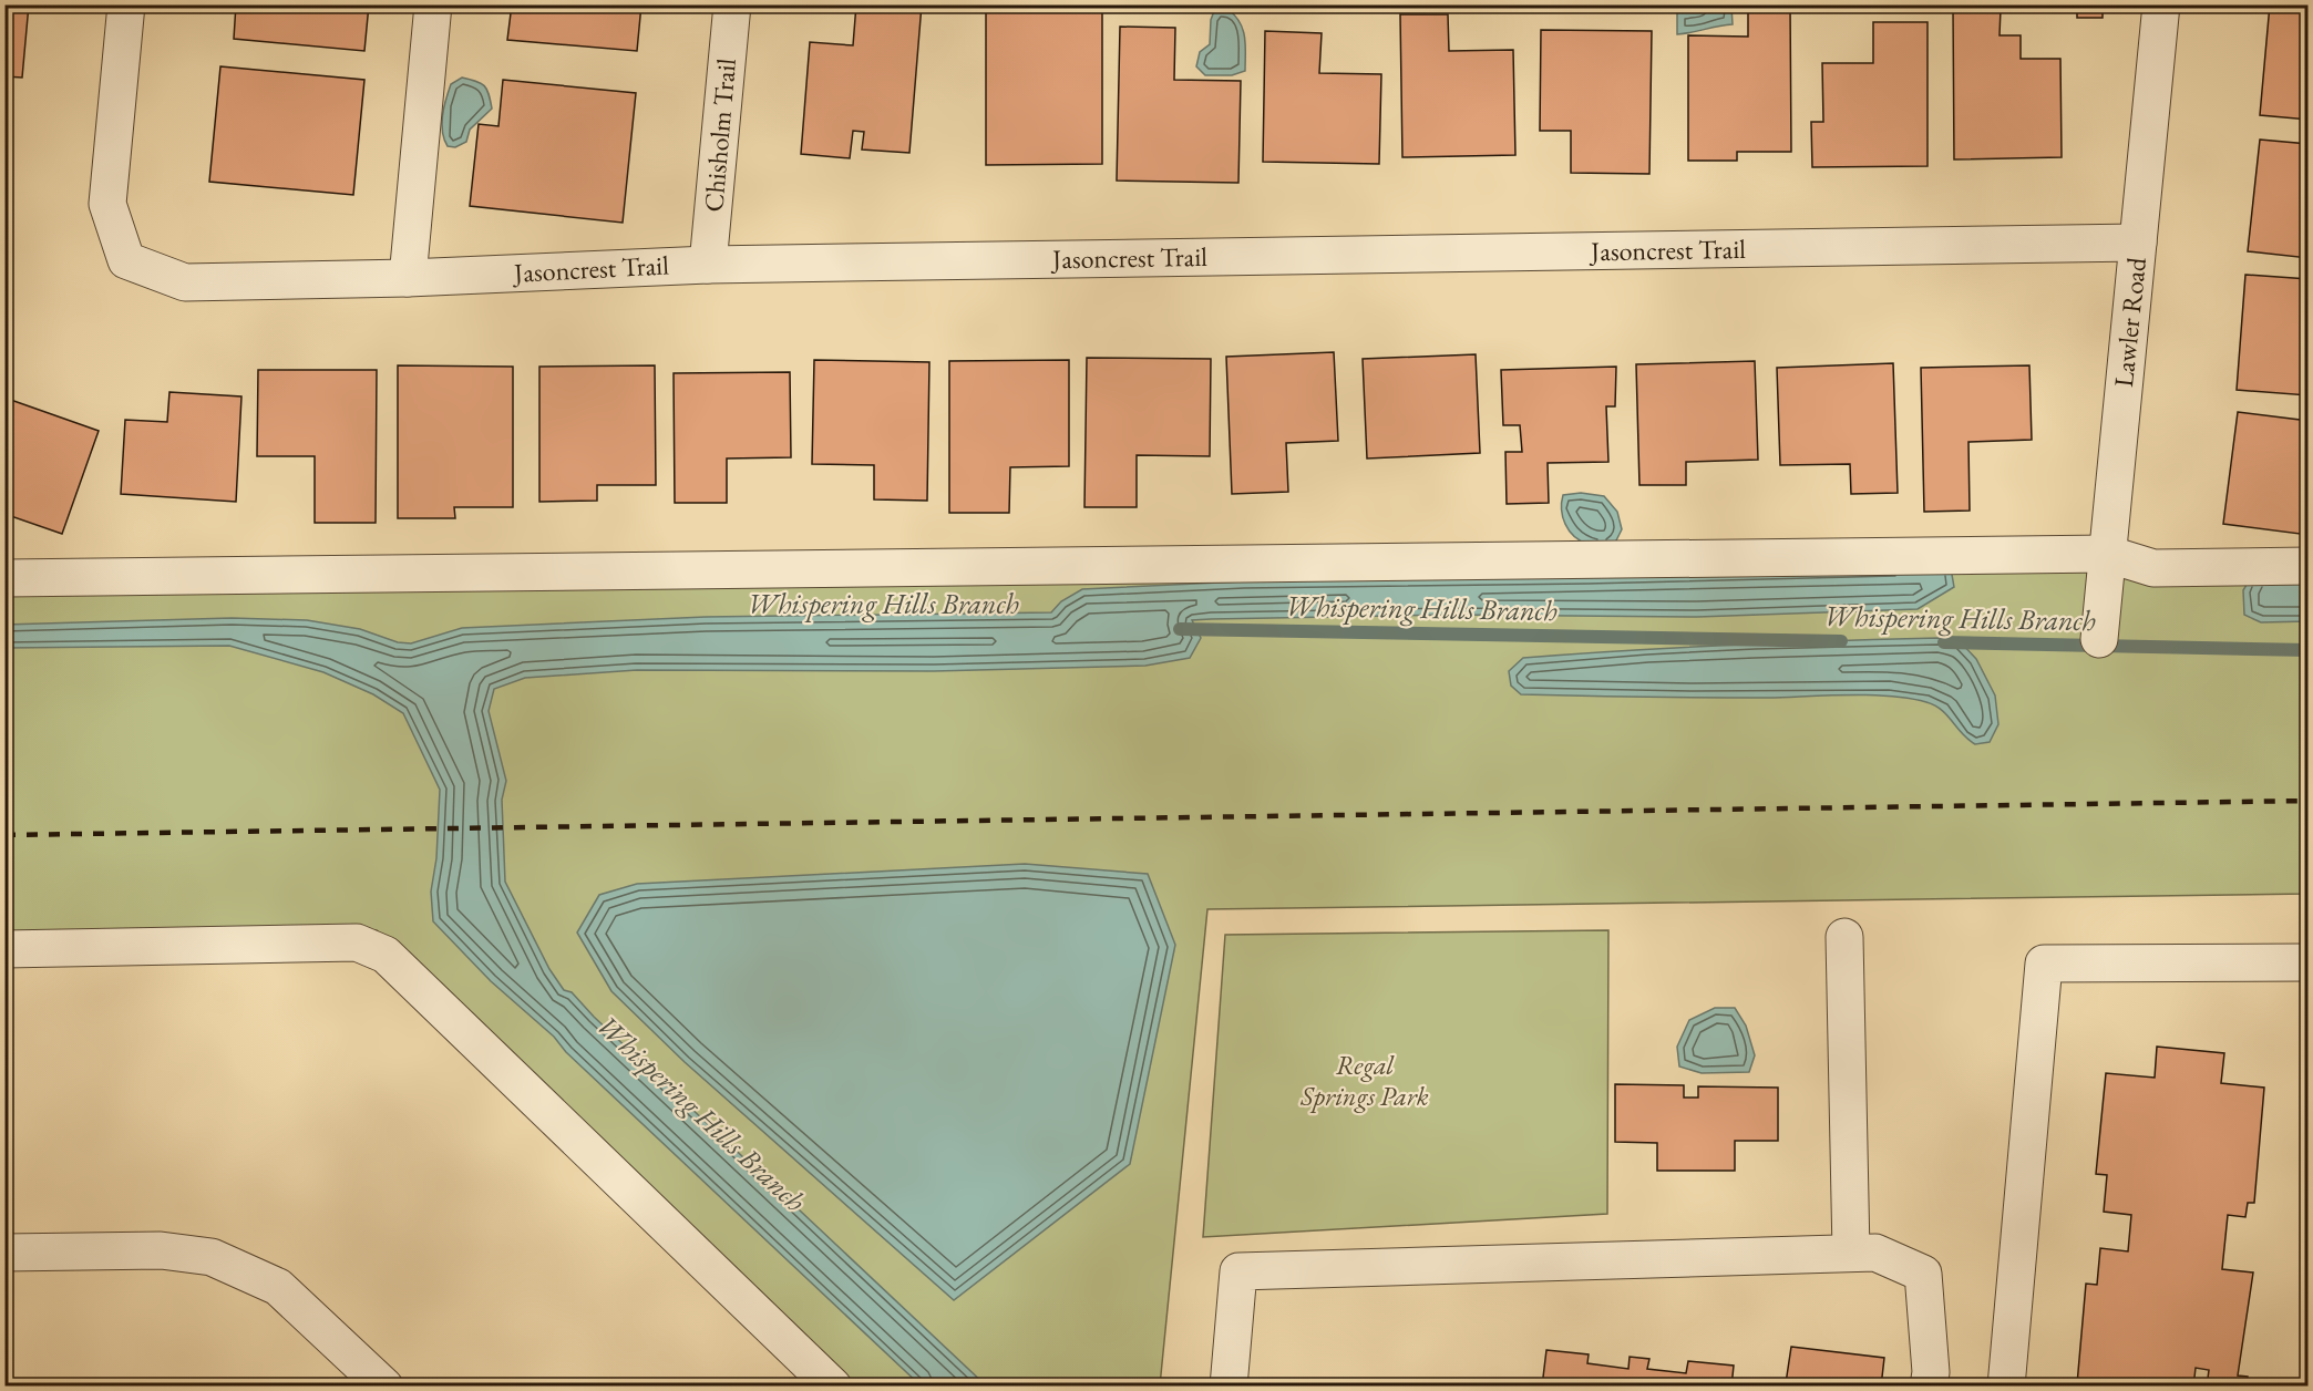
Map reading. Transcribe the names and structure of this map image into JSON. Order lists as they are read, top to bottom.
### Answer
{
  "streets": {
    "street": ["Chisholm Trail", "Jasoncrest Trail", "Lawler Road"]
  },
  "crossings": [
    ["Chisholm Trail", "Jasoncrest Trail"],
    ["Jasoncrest Trail", "Lawler Road"]
  ],
  "water": ["Whispering Hills Branch"],
  "parks": ["Regal Springs Park"]
}
